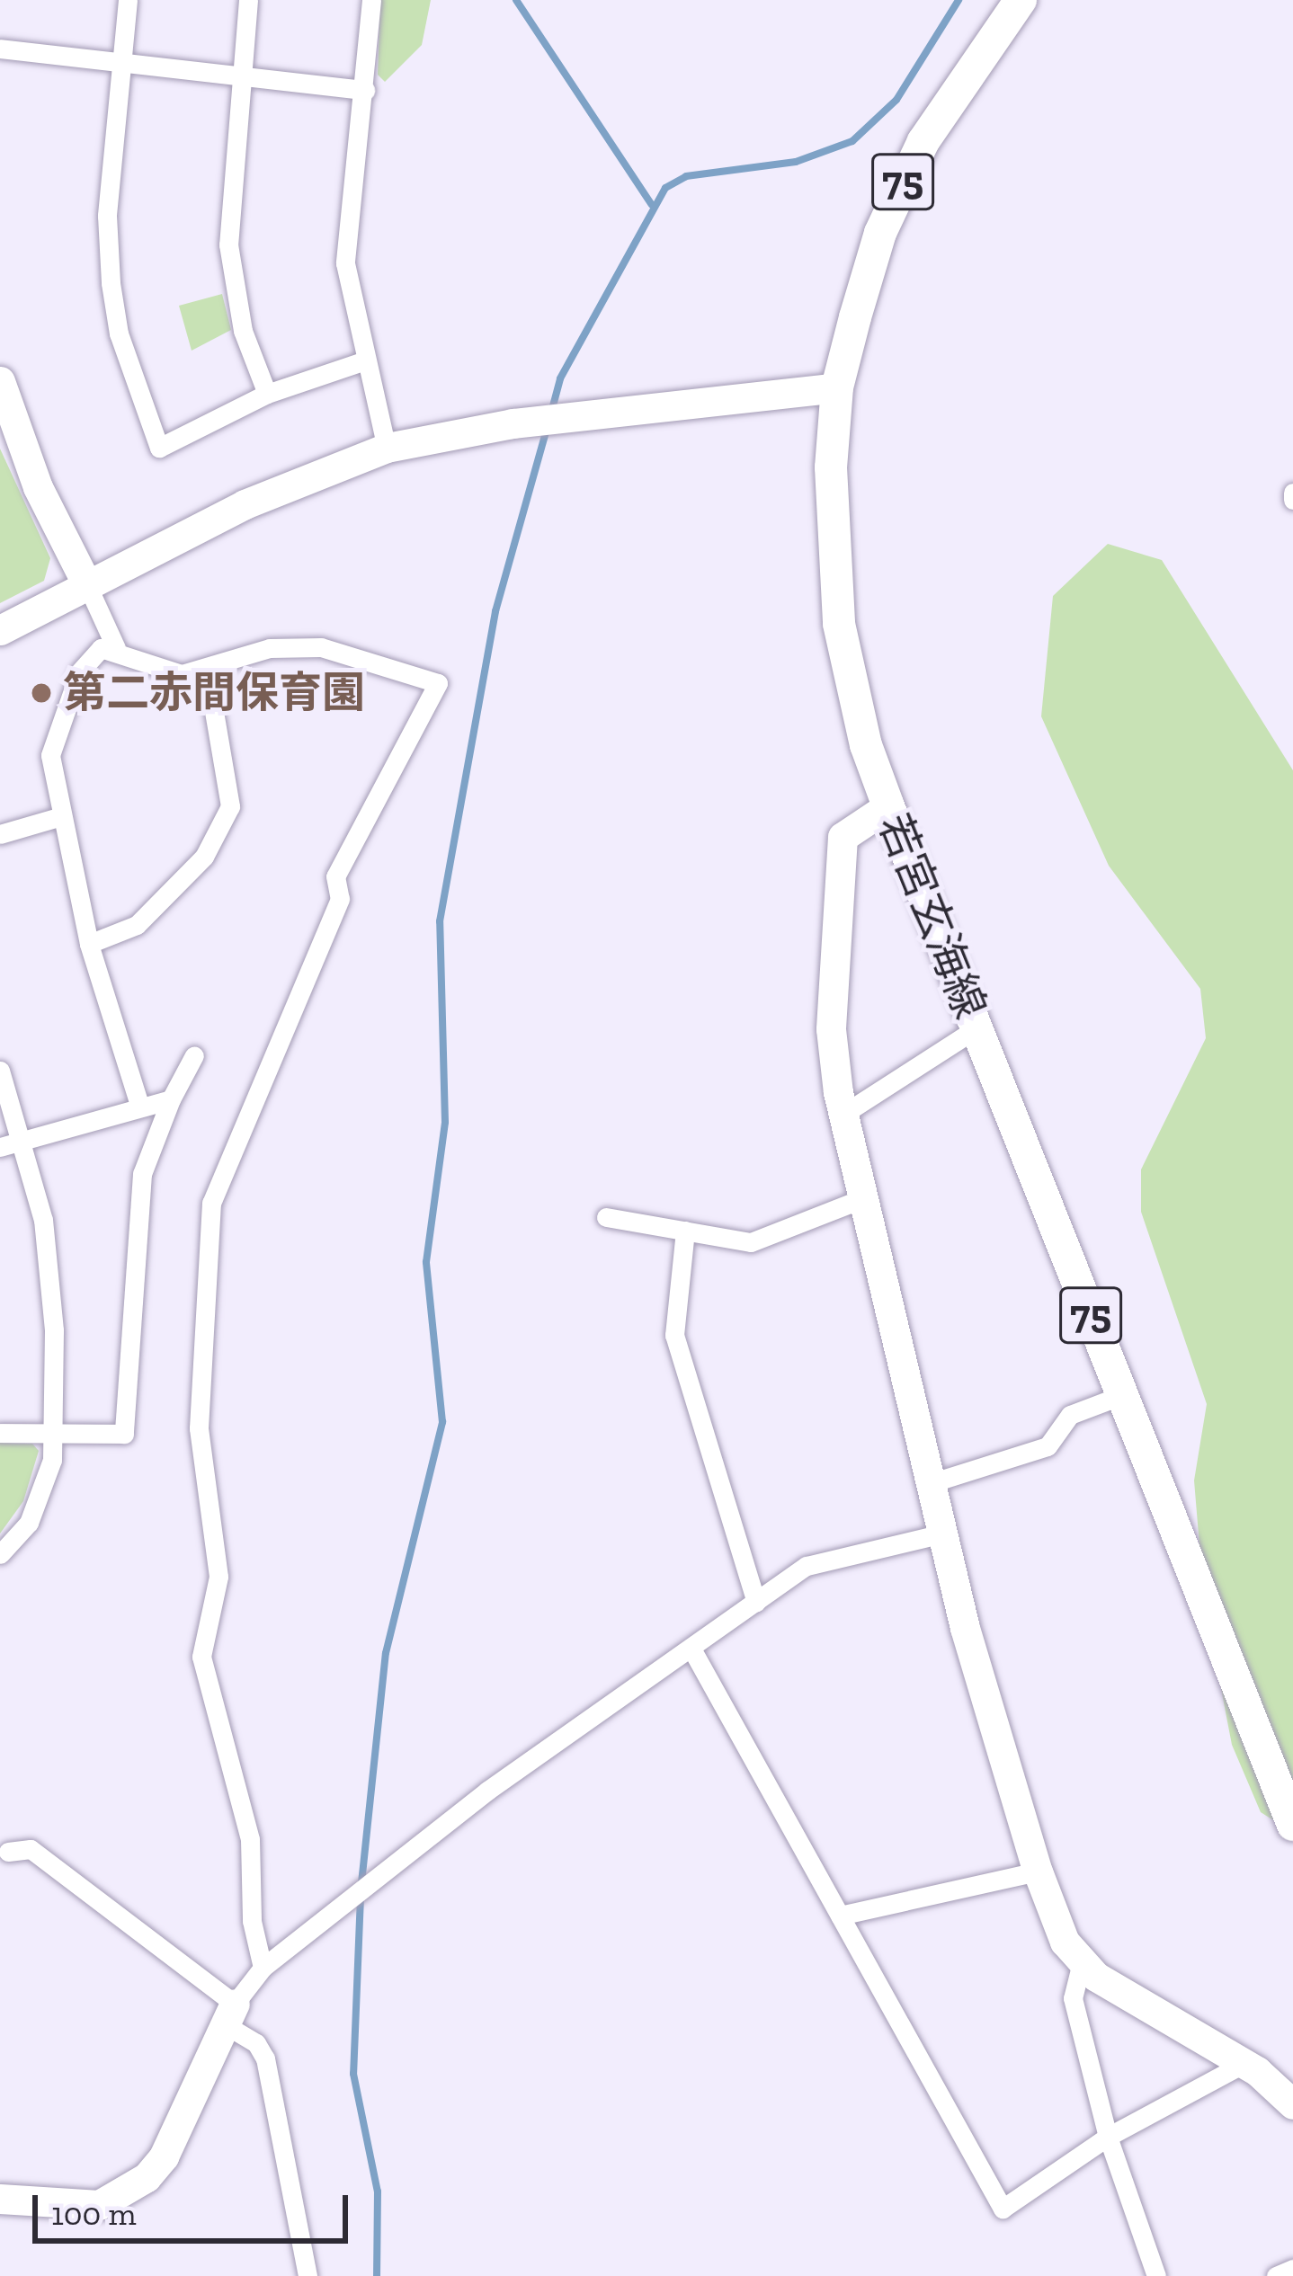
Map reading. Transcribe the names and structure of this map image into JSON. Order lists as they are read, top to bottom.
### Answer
{
  "streets": {
    "main road": ["75", "若宮玄海線"]
  },
  "places": ["第二赤間保育園"],
  "scale_bar": "100 m"
}
